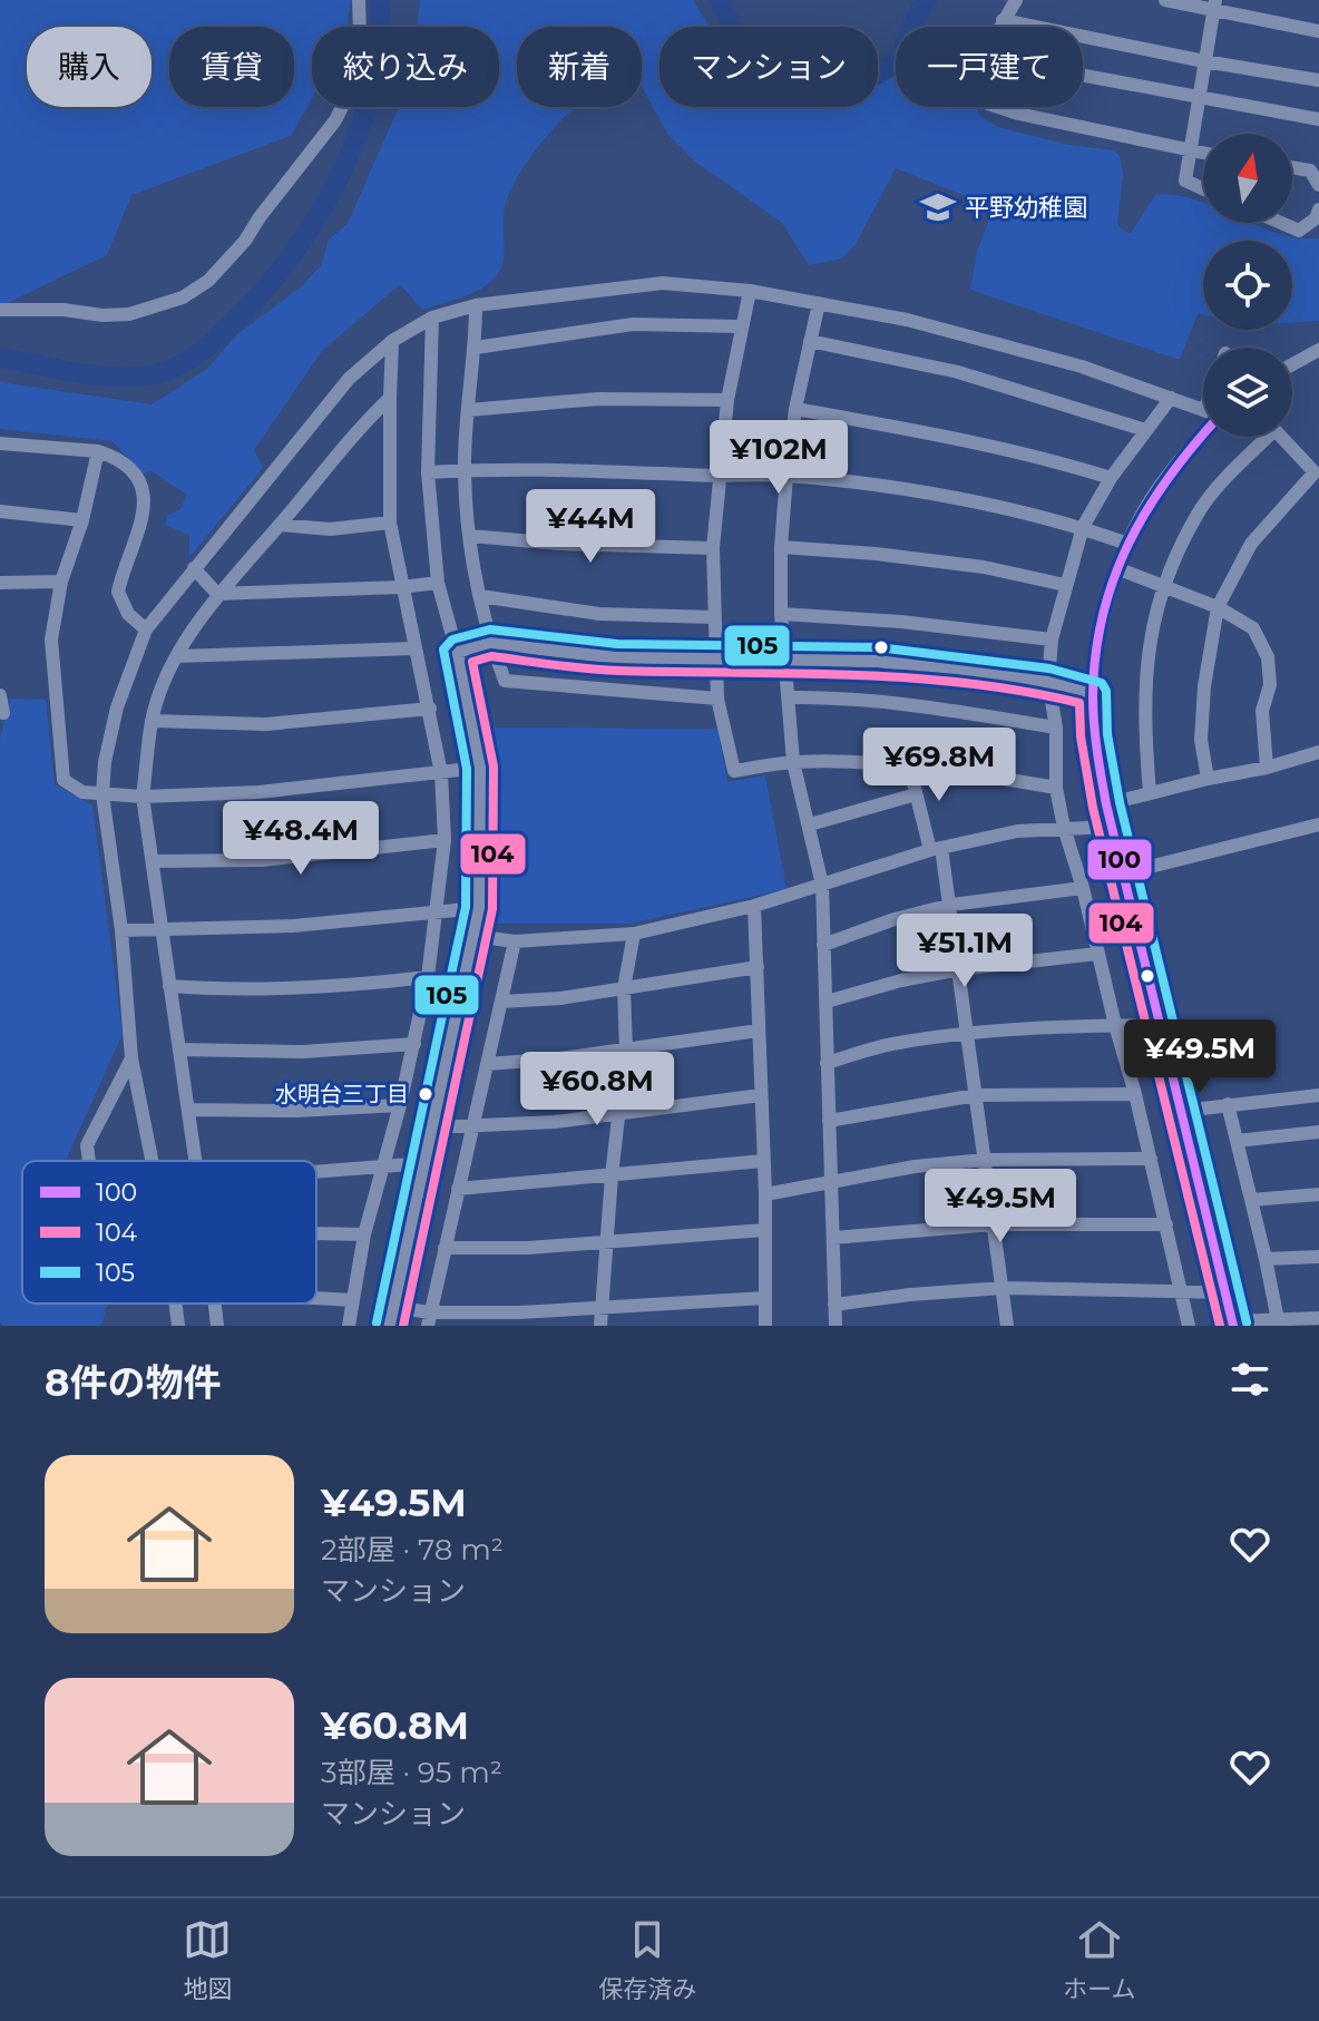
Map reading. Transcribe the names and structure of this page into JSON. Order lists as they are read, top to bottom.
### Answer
{
  "places": {
    "school or university": ["平野幼稚園"],
    "other": ["水明台三丁目"]
  },
  "lines": ["transit line 100", "transit line 105", "transit line 104"],
  "legend": ["100", "104", "105"],
  "north": "top",
  "page": {
    "chip": [
      "購入",
      "賃貸",
      "絞り込み",
      "新着",
      "マンション",
      "一戸建て"
    ],
    "price": [
      "¥102M",
      "¥44M",
      "¥69.8M",
      "¥48.4M",
      "¥51.1M",
      "¥49.5M",
      "¥60.8M",
      "¥49.5M"
    ],
    "heading": "8件の物件",
    "list": [
      {
        "name": "¥49.5M",
        "note": "2部屋 · 78 m² · マンション"
      },
      {
        "name": "¥60.8M",
        "note": "3部屋 · 95 m² · マンション"
      }
    ],
    "tabs": ["地図", "保存済み", "ホーム"]
  }
}
